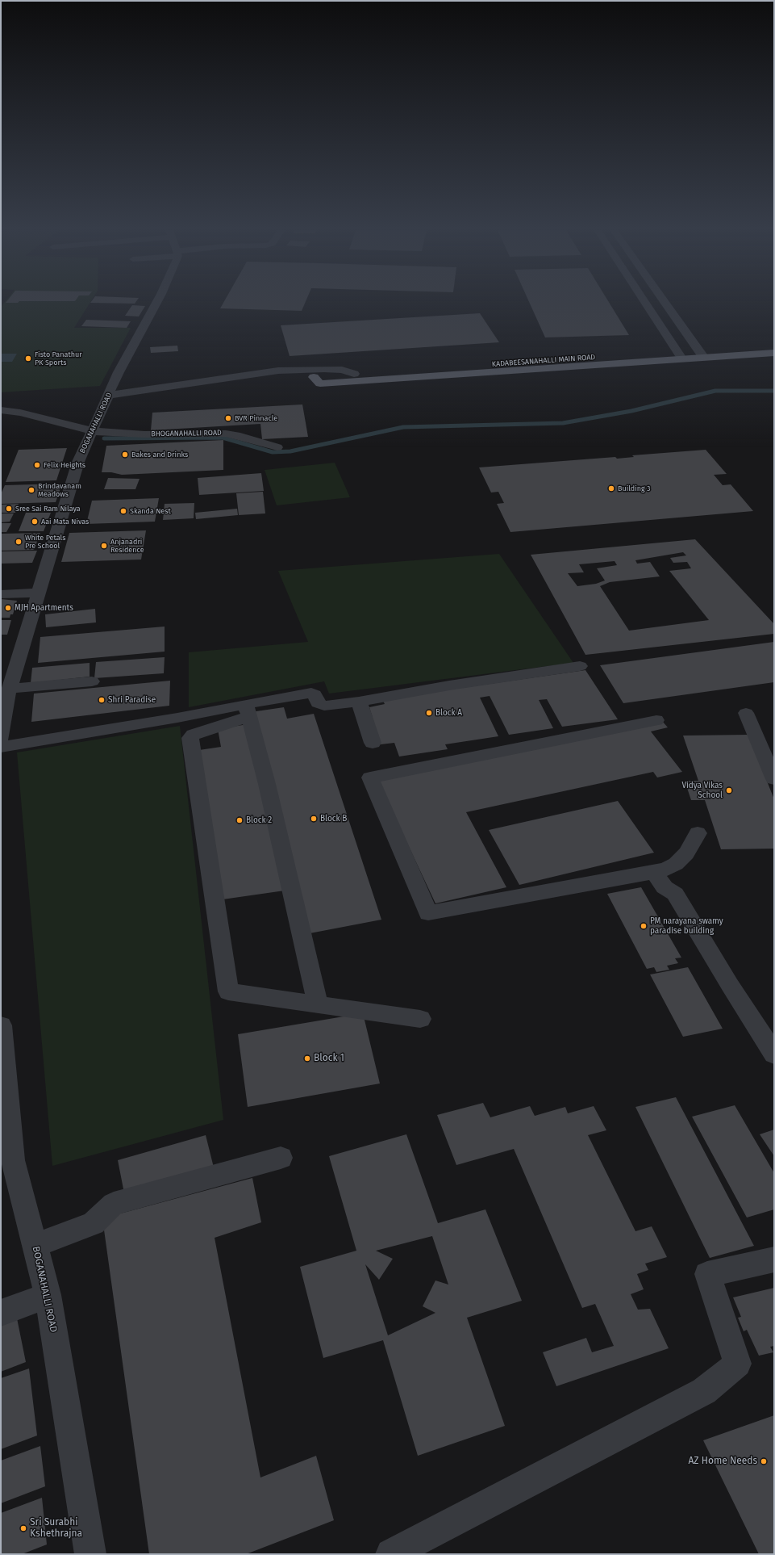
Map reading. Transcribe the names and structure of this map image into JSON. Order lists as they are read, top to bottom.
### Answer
{
  "streets": {
    "main road": ["KADABEESANAHALLI MAIN ROAD"],
    "street": ["BOGANAHALLI ROAD", "BHOGANAHALLI ROAD"]
  },
  "crossings": [
    ["BOGANAHALLI ROAD", "BHOGANAHALLI ROAD"]
  ],
  "places": [
    "Fisto Panathur PK Sports",
    "BVR Pinnacle",
    "Bakes and Drinks",
    "Felix Heights",
    "Building 3",
    "Brindavanam Meadows",
    "Sree Sai Ram Nilaya",
    "Skanda Nest",
    "Aai Mata Nivas",
    "White Petals Pre School",
    "Anjanadri Residence",
    "MJH Apartments",
    "Shri Paradise",
    "Block A",
    "Vidya Vikas School",
    "Block B",
    "Block 2",
    "PM narayana swamy paradise building",
    "Block 1",
    "AZ Home Needs",
    "Sri Surabhi Kshethrajna"
  ]
}
